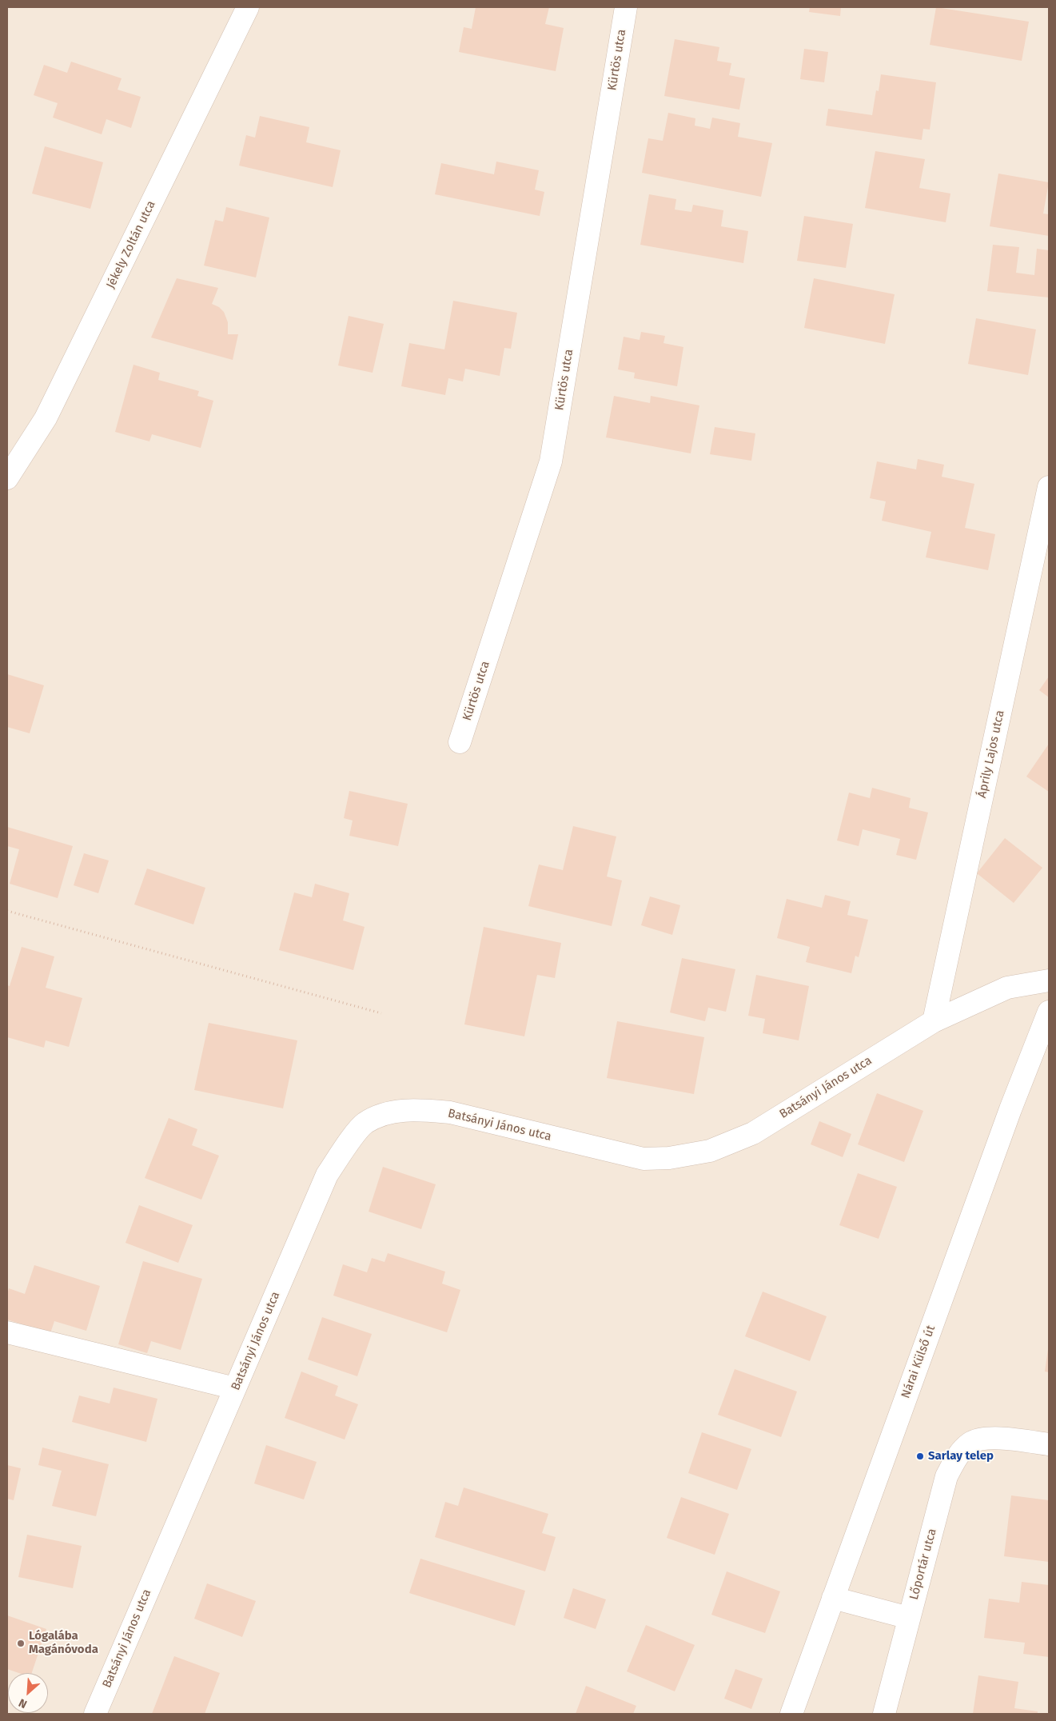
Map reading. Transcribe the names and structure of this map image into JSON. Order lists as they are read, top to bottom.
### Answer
{
  "streets": {
    "street": [
      "Kürtös utca",
      "Jékely Zoltán utca",
      "Áprily Lajos utca",
      "Batsányi János utca",
      "Nárai Külső út",
      "Lőportár utca"
    ]
  },
  "crossings": [
    ["Áprily Lajos utca", "Batsányi János utca"]
  ],
  "places": ["Sarlay telep", "Lógalába Magánóvoda"],
  "north": "bottom left"
}
